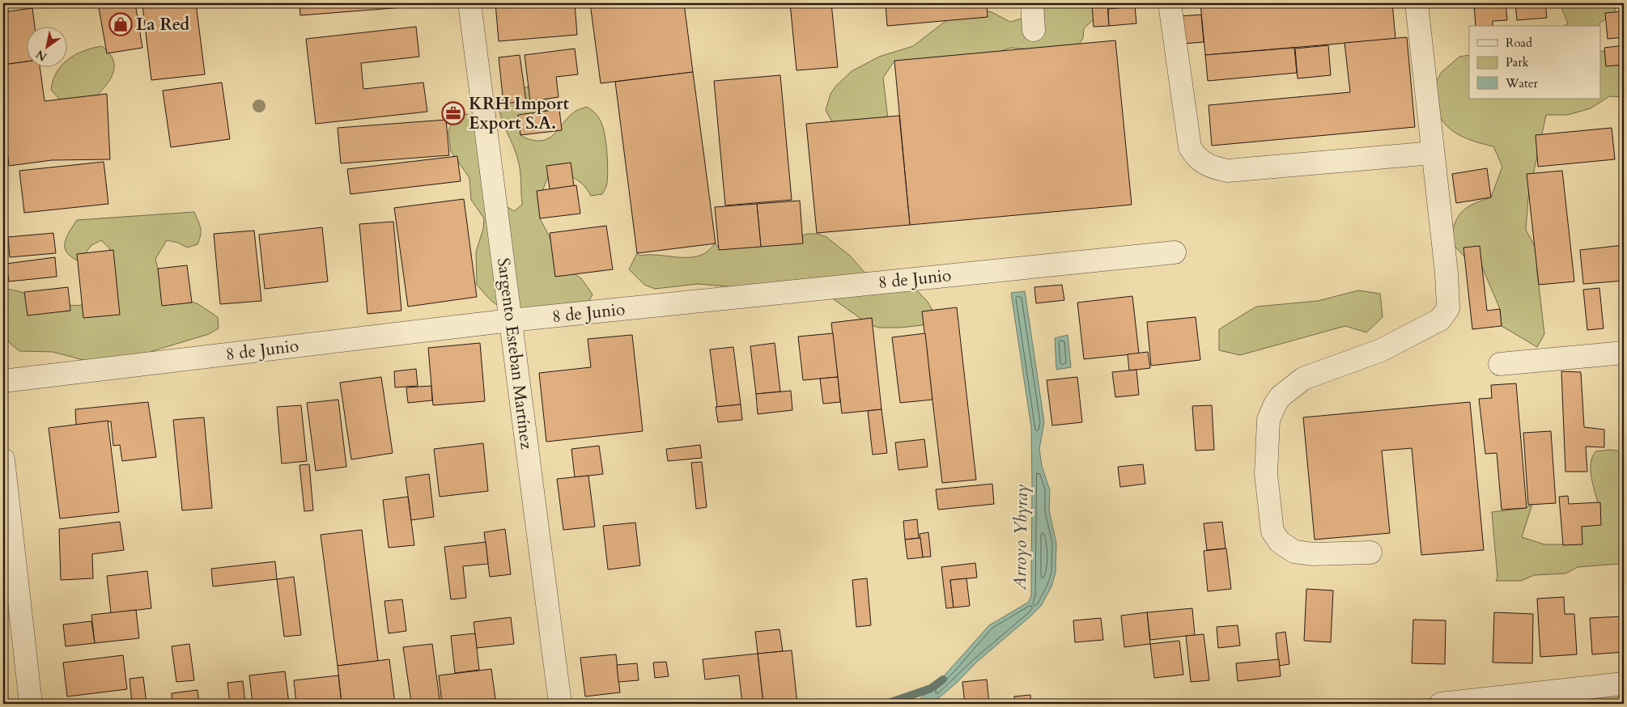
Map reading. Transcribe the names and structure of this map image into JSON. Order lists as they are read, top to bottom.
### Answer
{
  "streets": {
    "street": ["8 de Junio", "Sargento Esteban Martínez"]
  },
  "crossings": [
    ["8 de Junio", "Sargento Esteban Martínez"]
  ],
  "water": ["Arroyo Ybyray"],
  "places": {
    "shop": ["La Red"],
    "office": ["KRH Import Export S.A."]
  },
  "legend": ["Road", "Park", "Water"],
  "north": "bottom left"
}
